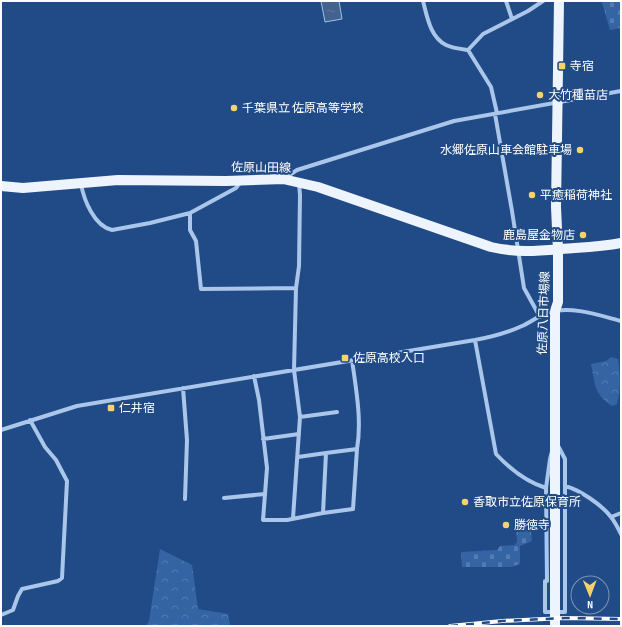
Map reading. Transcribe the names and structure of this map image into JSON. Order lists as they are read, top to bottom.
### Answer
{
  "streets": {
    "main road": ["佐原山田線", "佐原八日市場線"]
  },
  "crossings": [
    ["佐原山田線", "佐原八日市場線"]
  ],
  "places": {
    "transit": ["寺宿", "佐原高校入口", "仁井宿"],
    "other": [
      "大竹種苗店",
      "千葉県立 佐原高等学校",
      "水郷佐原山車会館駐車場",
      "平癒稲荷神社",
      "鹿島屋金物店",
      "香取市立佐原保育所",
      "勝徳寺"
    ]
  },
  "north": "bottom"
}
